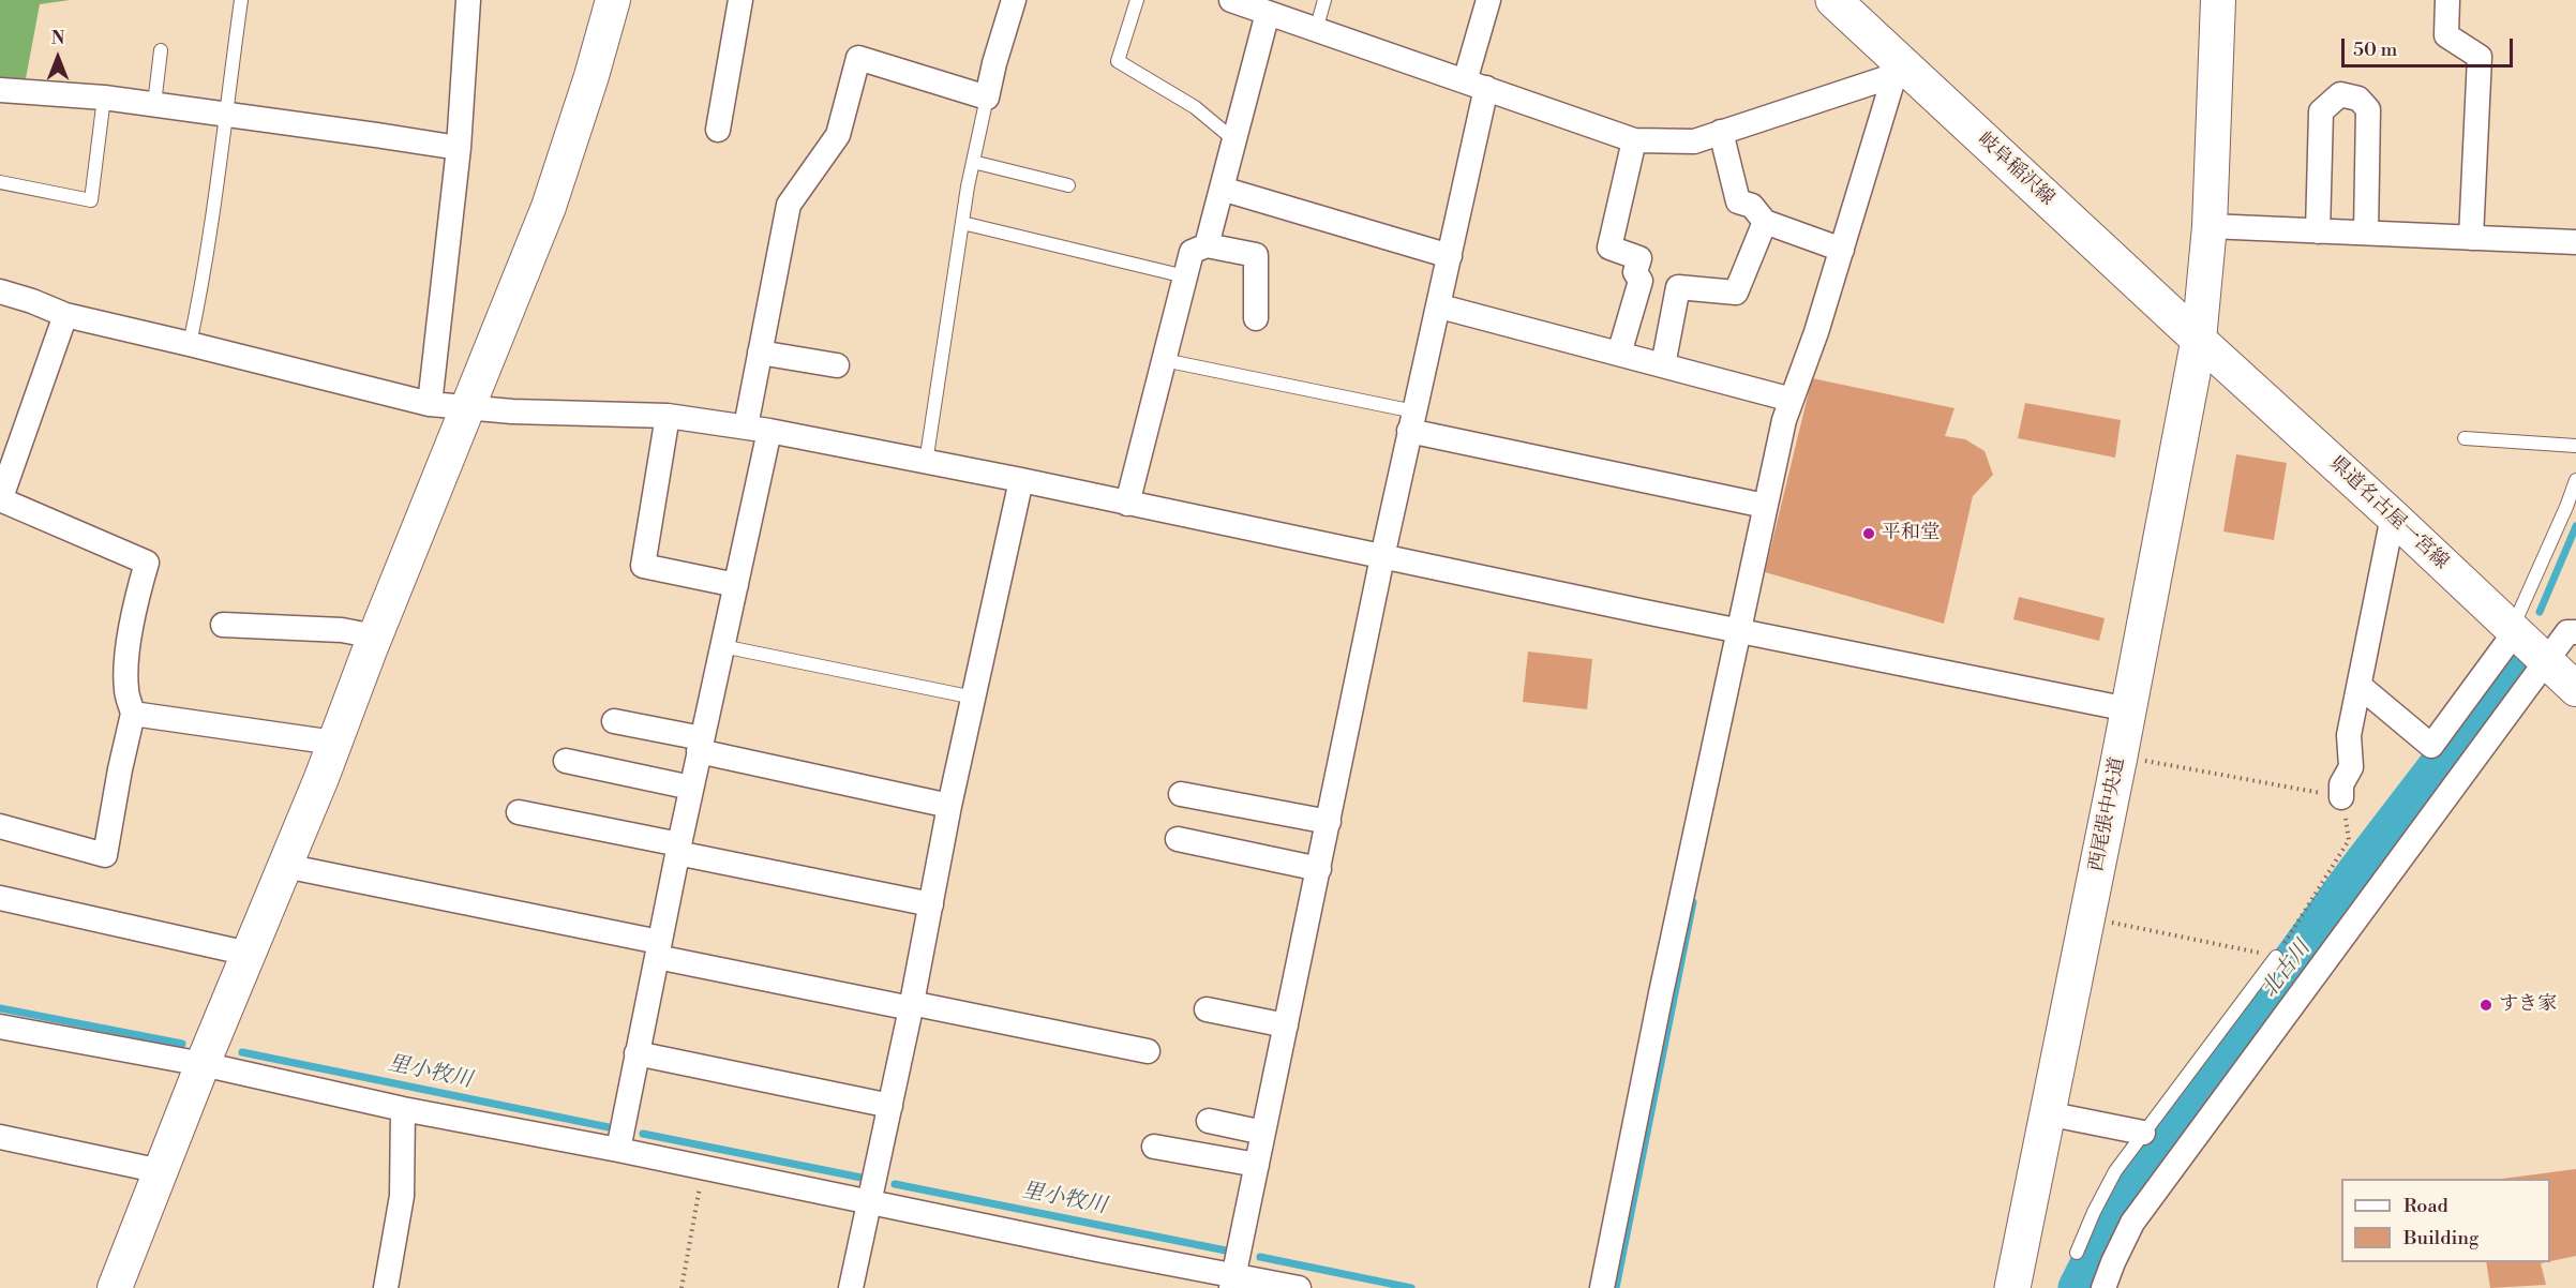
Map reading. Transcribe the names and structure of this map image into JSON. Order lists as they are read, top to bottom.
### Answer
{
  "streets": {
    "main road": ["岐阜稲沢線", "西尾張中央道"],
    "street": ["県道名古屋一宮線"]
  },
  "crossings": [
    ["岐阜稲沢線", "県道名古屋一宮線"],
    ["岐阜稲沢線", "西尾張中央道"],
    ["県道名古屋一宮線", "西尾張中央道"]
  ],
  "water": ["北古川", "里小牧川"],
  "places": ["平和堂", "すき家"],
  "legend": ["Road", "Building"],
  "scale_bar": "50 m",
  "north": "top"
}
